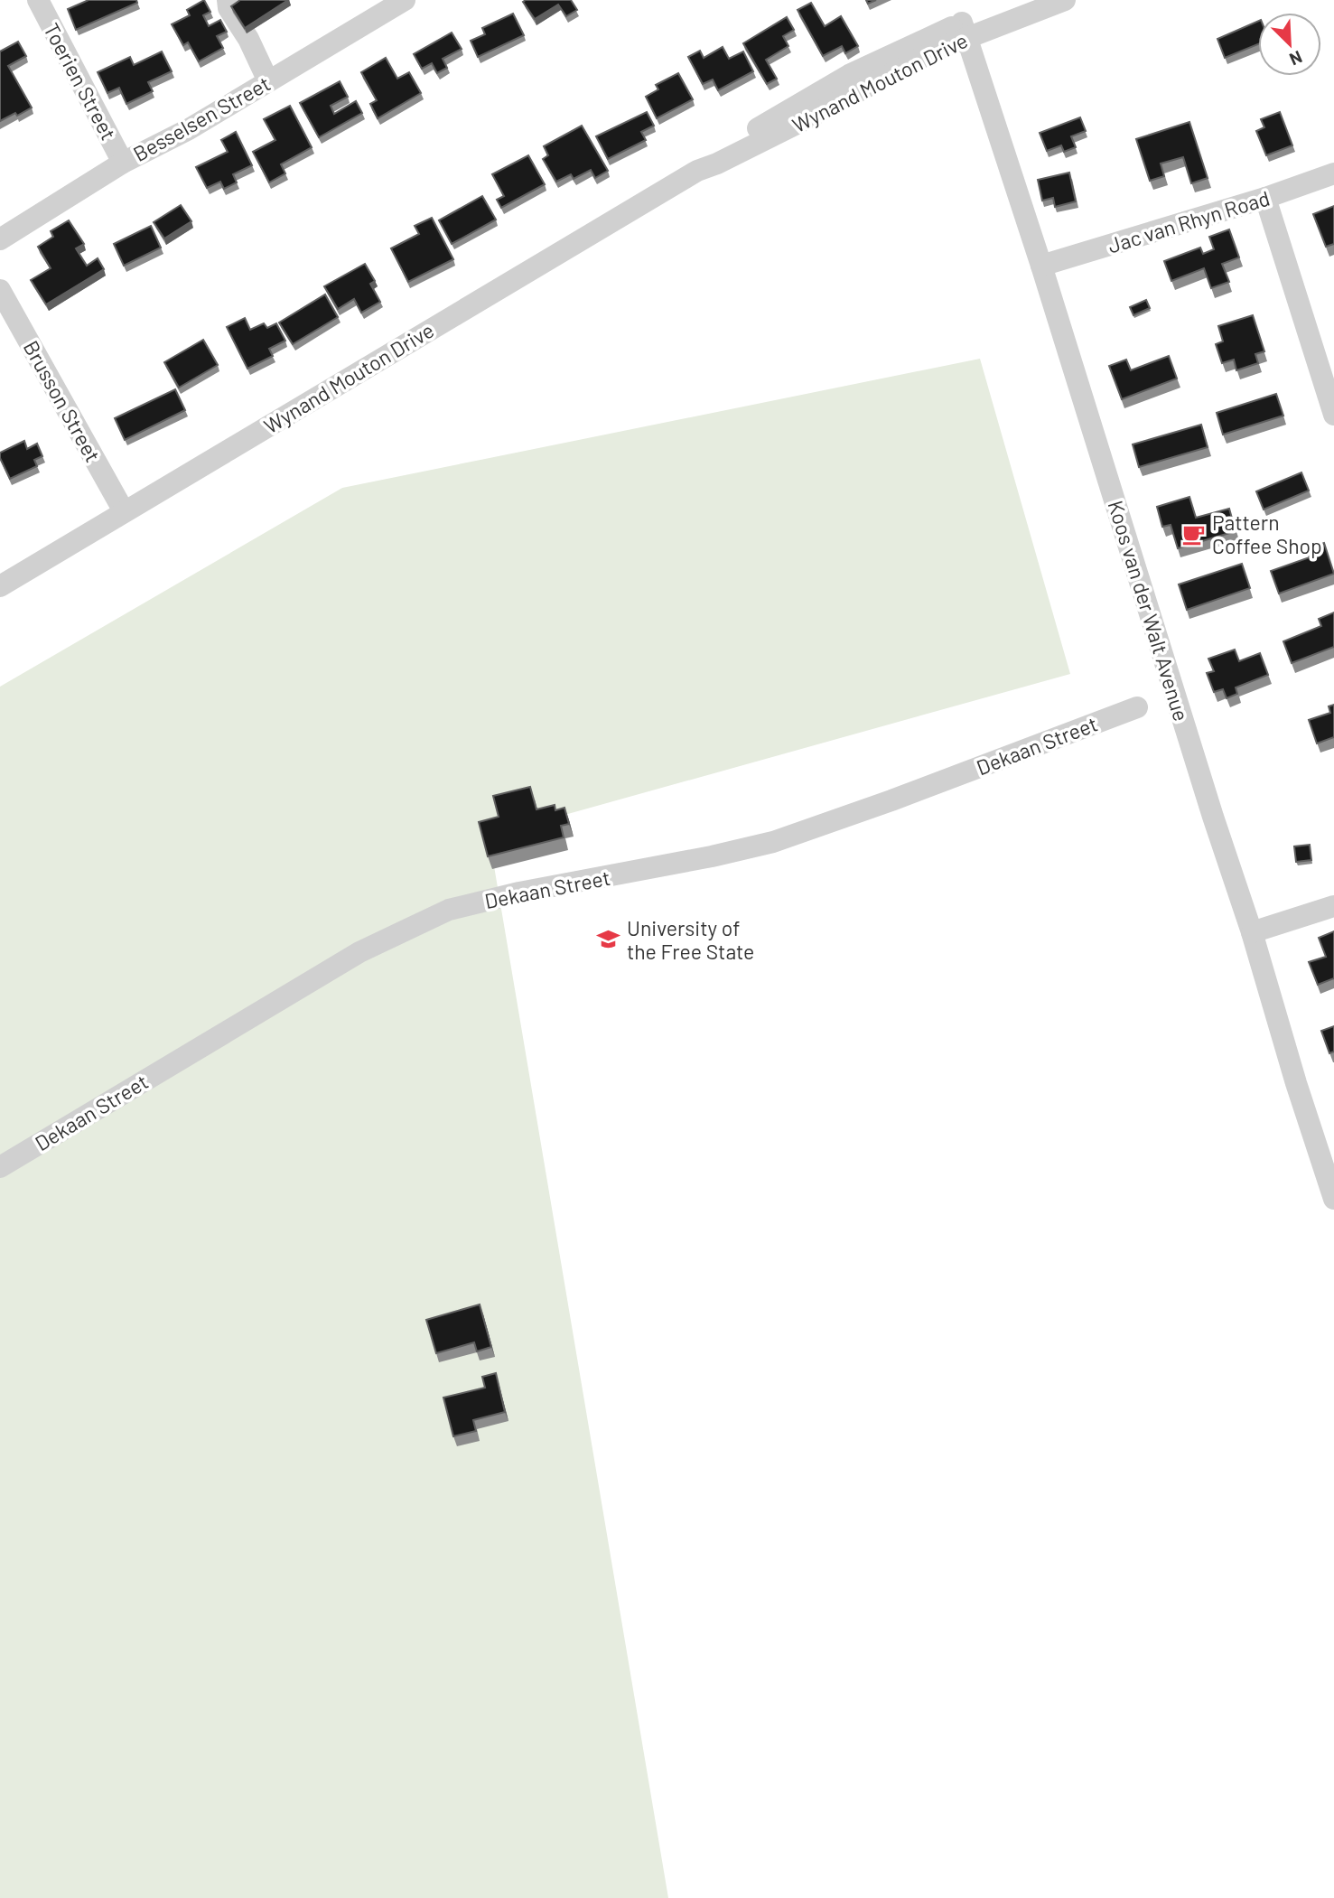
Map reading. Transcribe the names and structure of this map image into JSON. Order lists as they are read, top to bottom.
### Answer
{
  "streets": {
    "street": [
      "Toerien Street",
      "Wynand Mouton Drive",
      "Besselsen Street",
      "Jac van Rhyn Road",
      "Brusson Street",
      "Koos van der Walt Avenue",
      "Dekaan Street"
    ]
  },
  "crossings": [
    ["Toerien Street", "Besselsen Street"],
    ["Wynand Mouton Drive", "Brusson Street"],
    ["Wynand Mouton Drive", "Koos van der Walt Avenue"],
    ["Jac van Rhyn Road", "Koos van der Walt Avenue"]
  ],
  "places": {
    "cafe": ["Pattern Coffee Shop"],
    "school or university": ["University of the Free State"]
  },
  "north": "bottom right"
}
